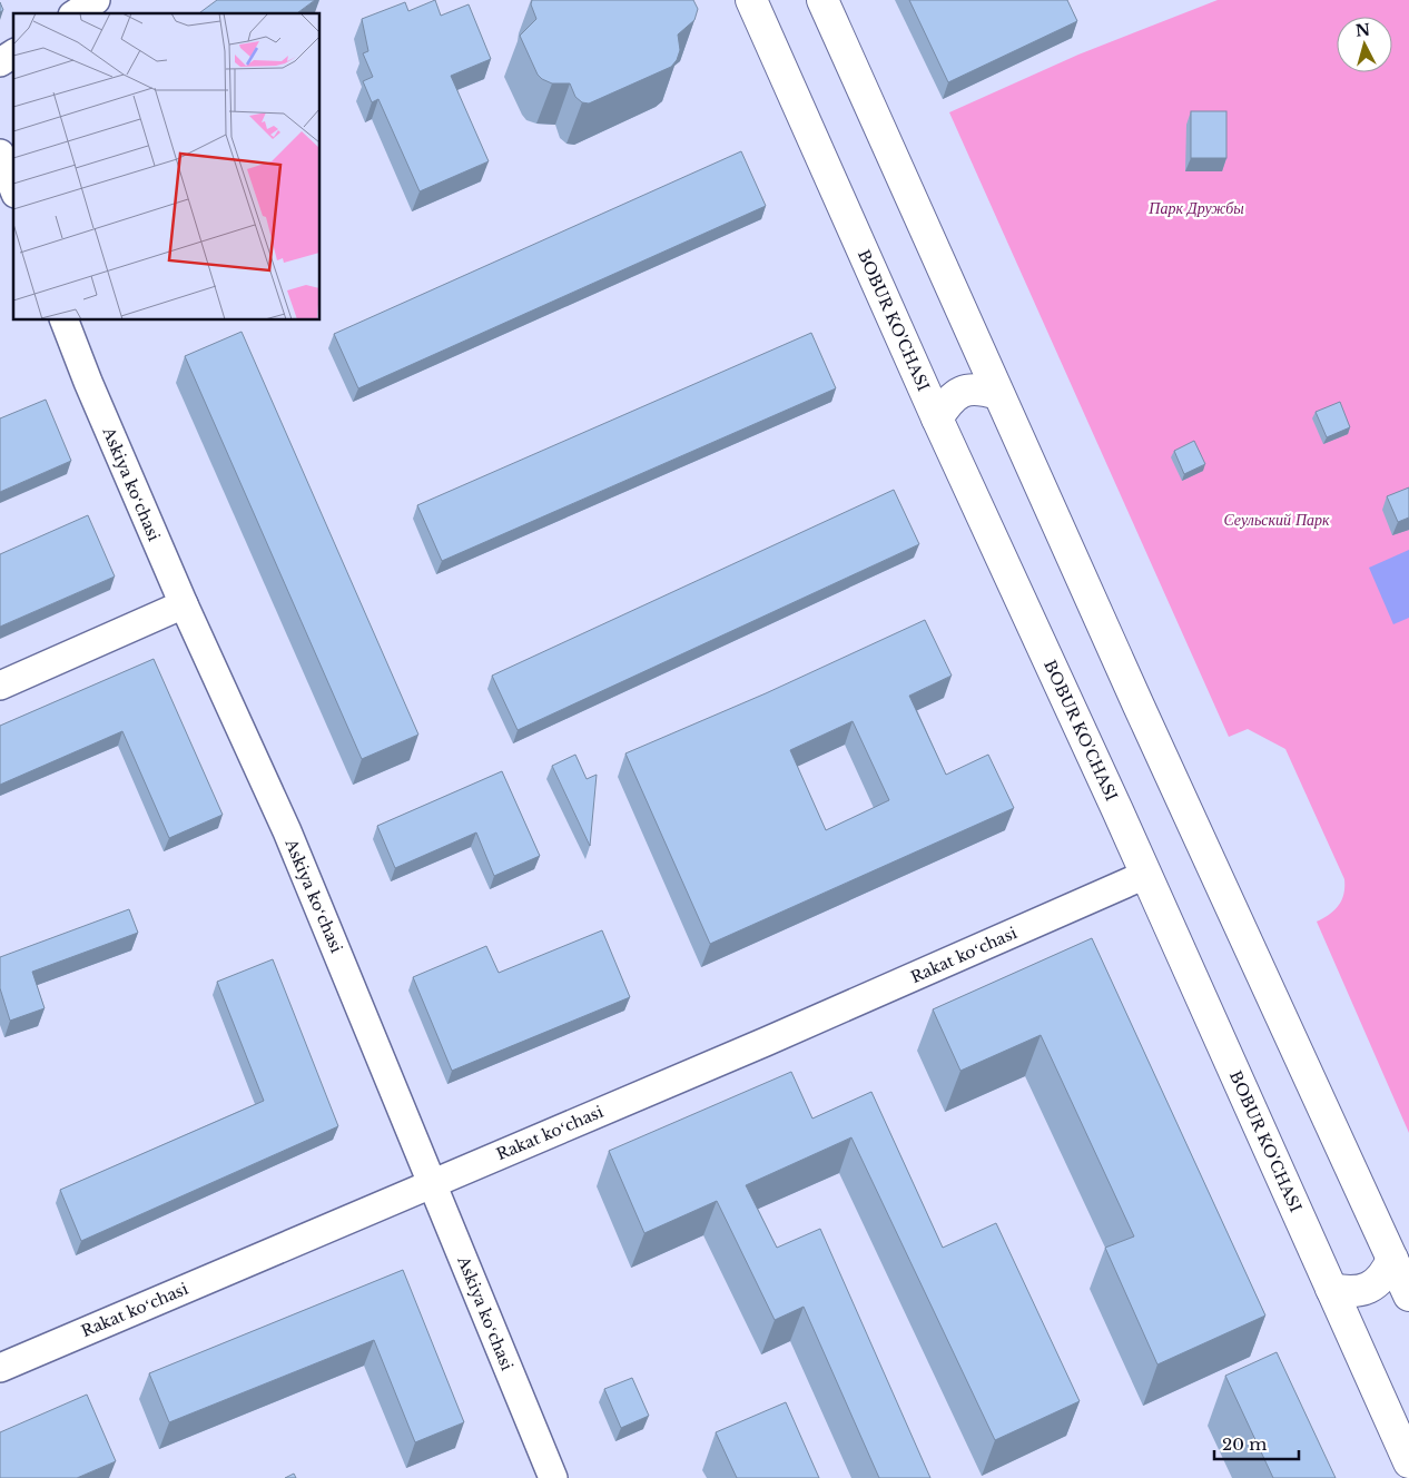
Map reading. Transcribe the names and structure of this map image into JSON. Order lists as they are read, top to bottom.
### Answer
{
  "streets": {
    "main road": ["BOBUR KO'CHASI"],
    "street": ["Askiya koʻchasi", "Rakat koʻchasi"]
  },
  "crossings": [
    ["BOBUR KO'CHASI", "Rakat koʻchasi"],
    ["Askiya koʻchasi", "Rakat koʻchasi"]
  ],
  "parks": ["Парк Дружбы", "Сеульский Парк"],
  "scale_bar": "20 m",
  "north": "top"
}
